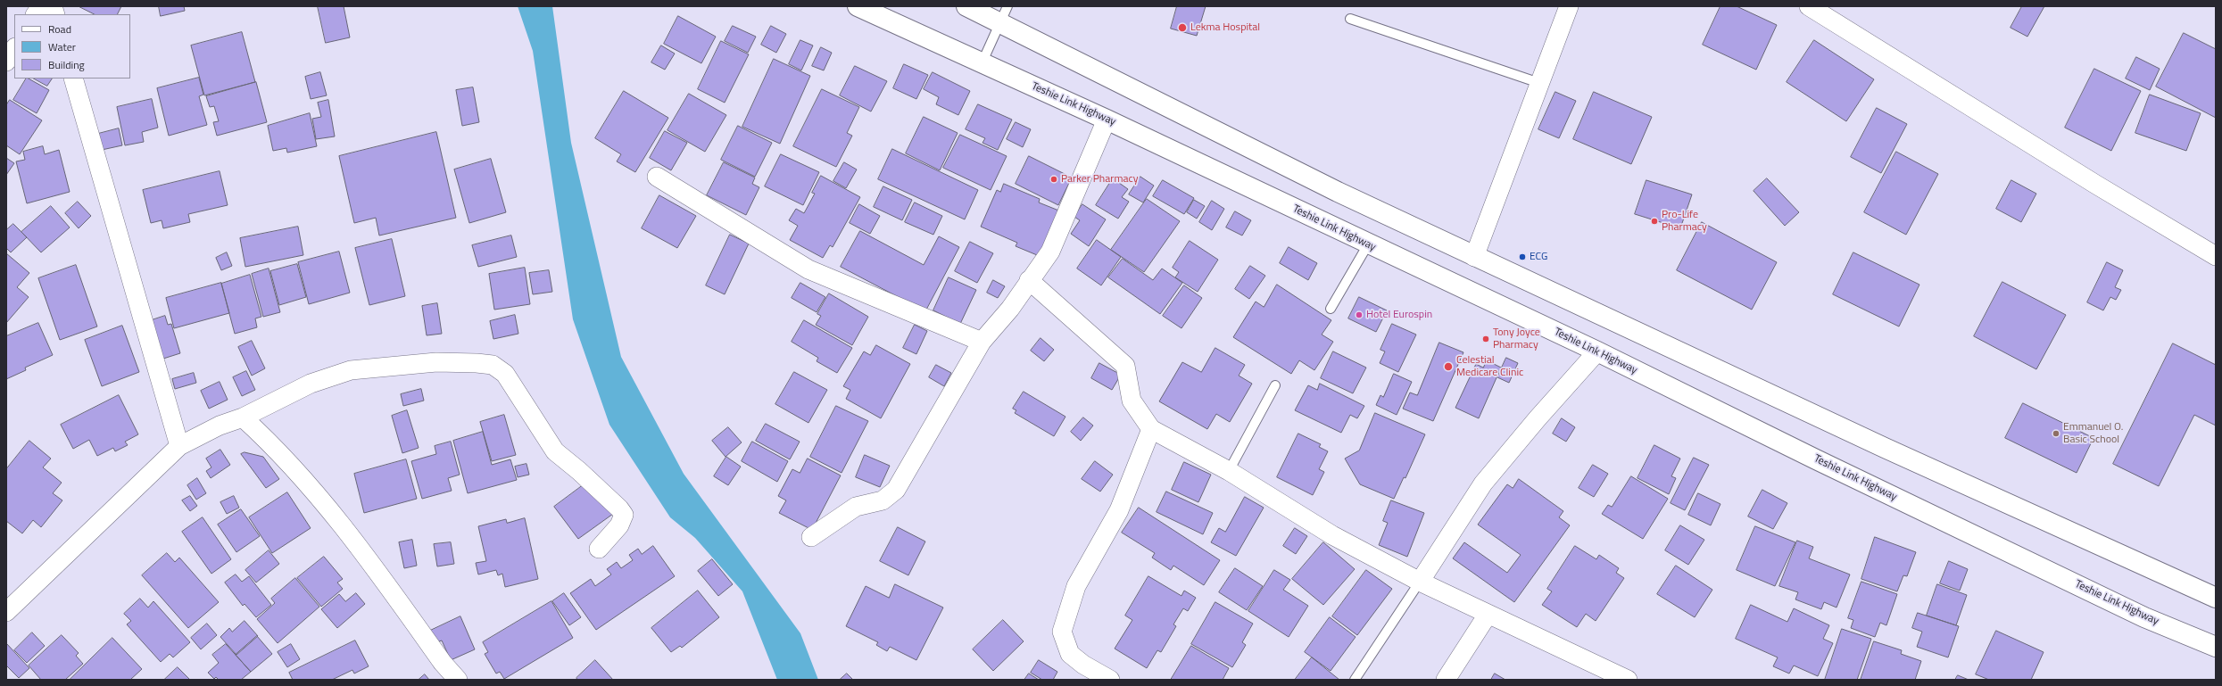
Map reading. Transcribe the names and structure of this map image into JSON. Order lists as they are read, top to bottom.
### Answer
{
  "streets": {
    "main road": ["Teshie Link Highway"]
  },
  "places": [
    "Lekma Hospital",
    "Parker Pharmacy",
    "Pro-Life Pharmacy",
    "ECG",
    "Hotel Eurospin",
    "Tony Joyce Pharmacy",
    "Celestial Medicare Clinic",
    "Emmanuel O. Basic School"
  ],
  "legend": ["Road", "Water", "Building"]
}
